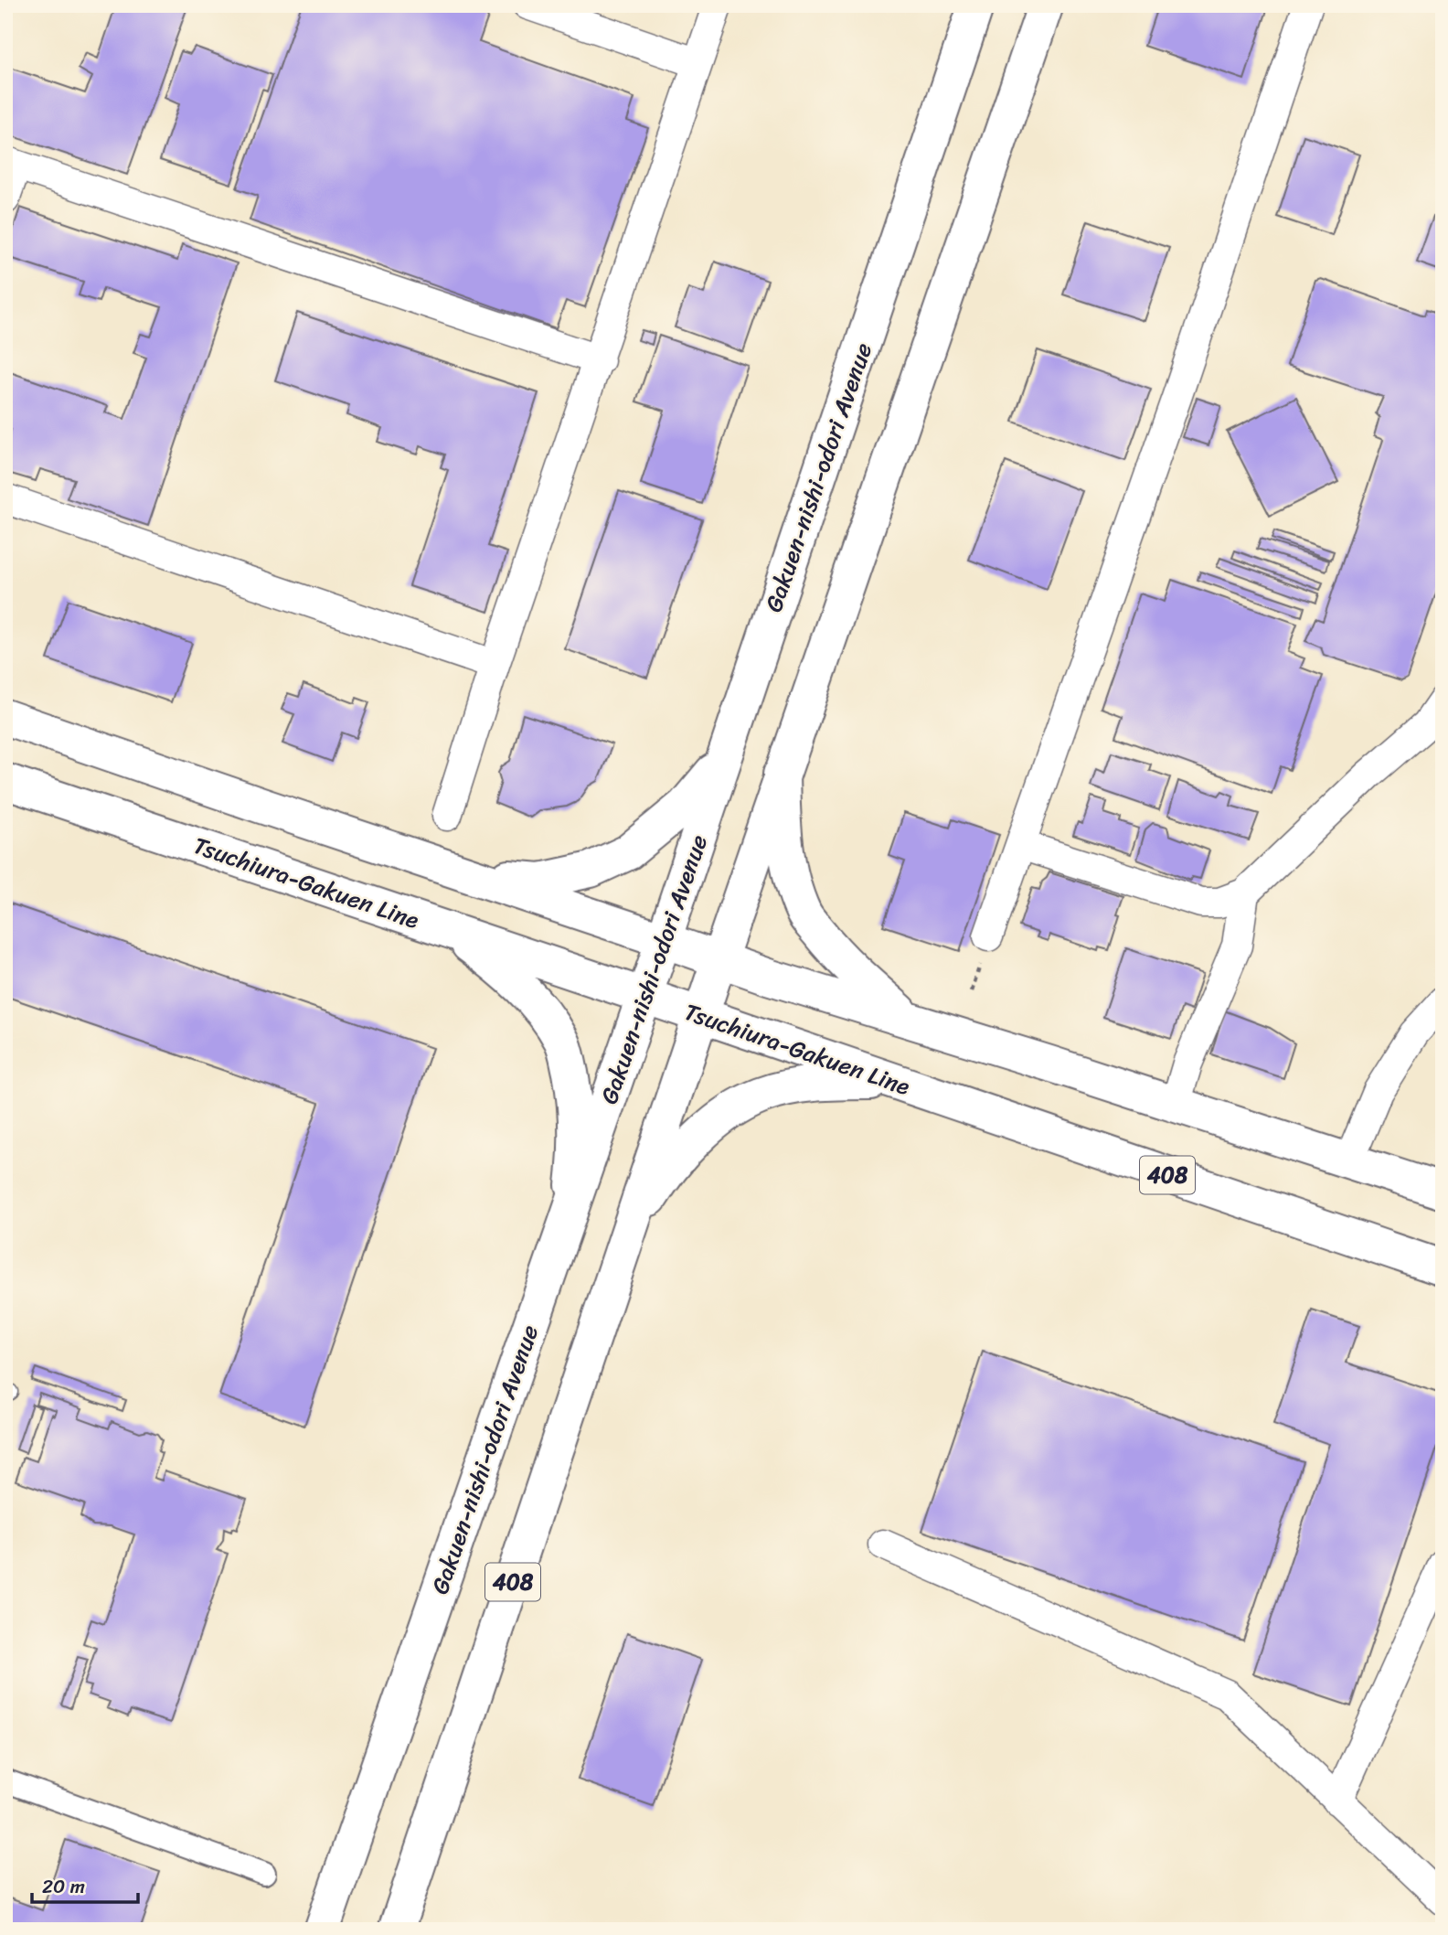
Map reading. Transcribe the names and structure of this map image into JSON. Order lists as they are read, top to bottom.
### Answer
{
  "streets": {
    "main road": ["Gakuen-nishi-odori Avenue", "Tsuchiura-Gakuen Line", "408"]
  },
  "crossings": [
    ["Gakuen-nishi-odori Avenue", "Tsuchiura-Gakuen Line"],
    ["Tsuchiura-Gakuen Line", "408"]
  ],
  "scale_bar": "20 m"
}
